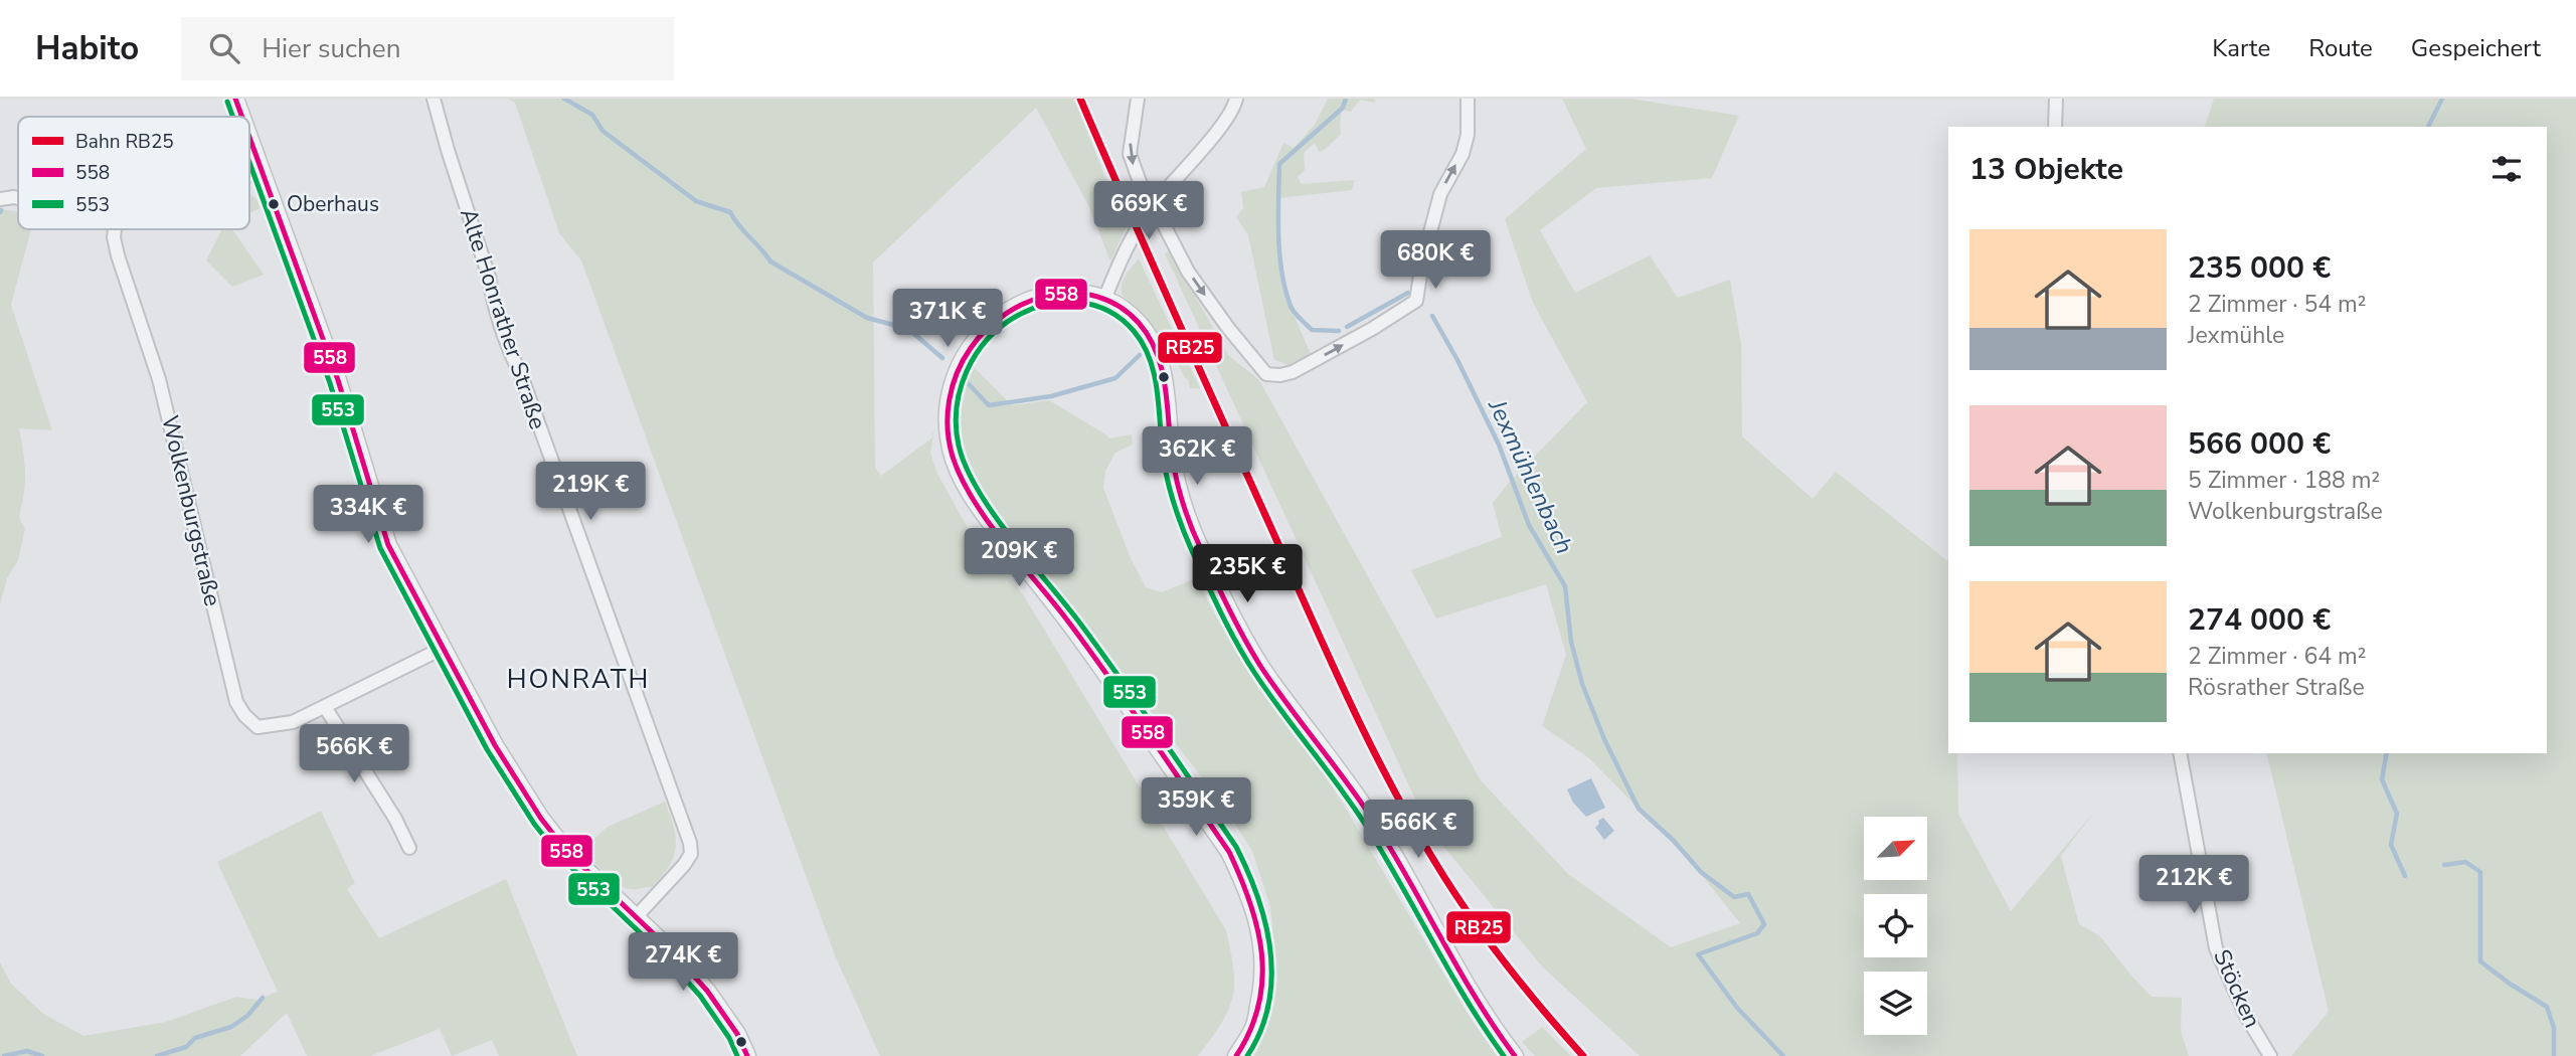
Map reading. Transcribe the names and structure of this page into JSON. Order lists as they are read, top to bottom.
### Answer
{
  "streets": {
    "street": ["Alte Honrather Straße", "Wolkenburgstraße", "Stöcken"]
  },
  "districts": ["HONRATH"],
  "water": ["Jexmühlenbach"],
  "places": ["Oberhaus"],
  "lines": ["rail line RB25", "transit line 558", "transit line 553"],
  "legend": ["Bahn RB25", "558", "553"],
  "north": "top right",
  "page": {
    "header": "Habito",
    "search": "Hier suchen",
    "nav": ["Karte", "Route", "Gespeichert"],
    "heading": "13 Objekte",
    "price": [
      "669K €",
      "680K €",
      "371K €",
      "362K €",
      "219K €",
      "334K €",
      "209K €",
      "235K €",
      "566K €",
      "359K €",
      "566K €",
      "212K €",
      "274K €"
    ],
    "list": [
      {
        "name": "235 000 €",
        "note": "2 Zimmer · 54 m² · Jexmühle"
      },
      {
        "name": "566 000 €",
        "note": "5 Zimmer · 188 m² · Wolkenburgstraße"
      },
      {
        "name": "274 000 €",
        "note": "2 Zimmer · 64 m² · Rösrather Straße"
      }
    ]
  }
}
